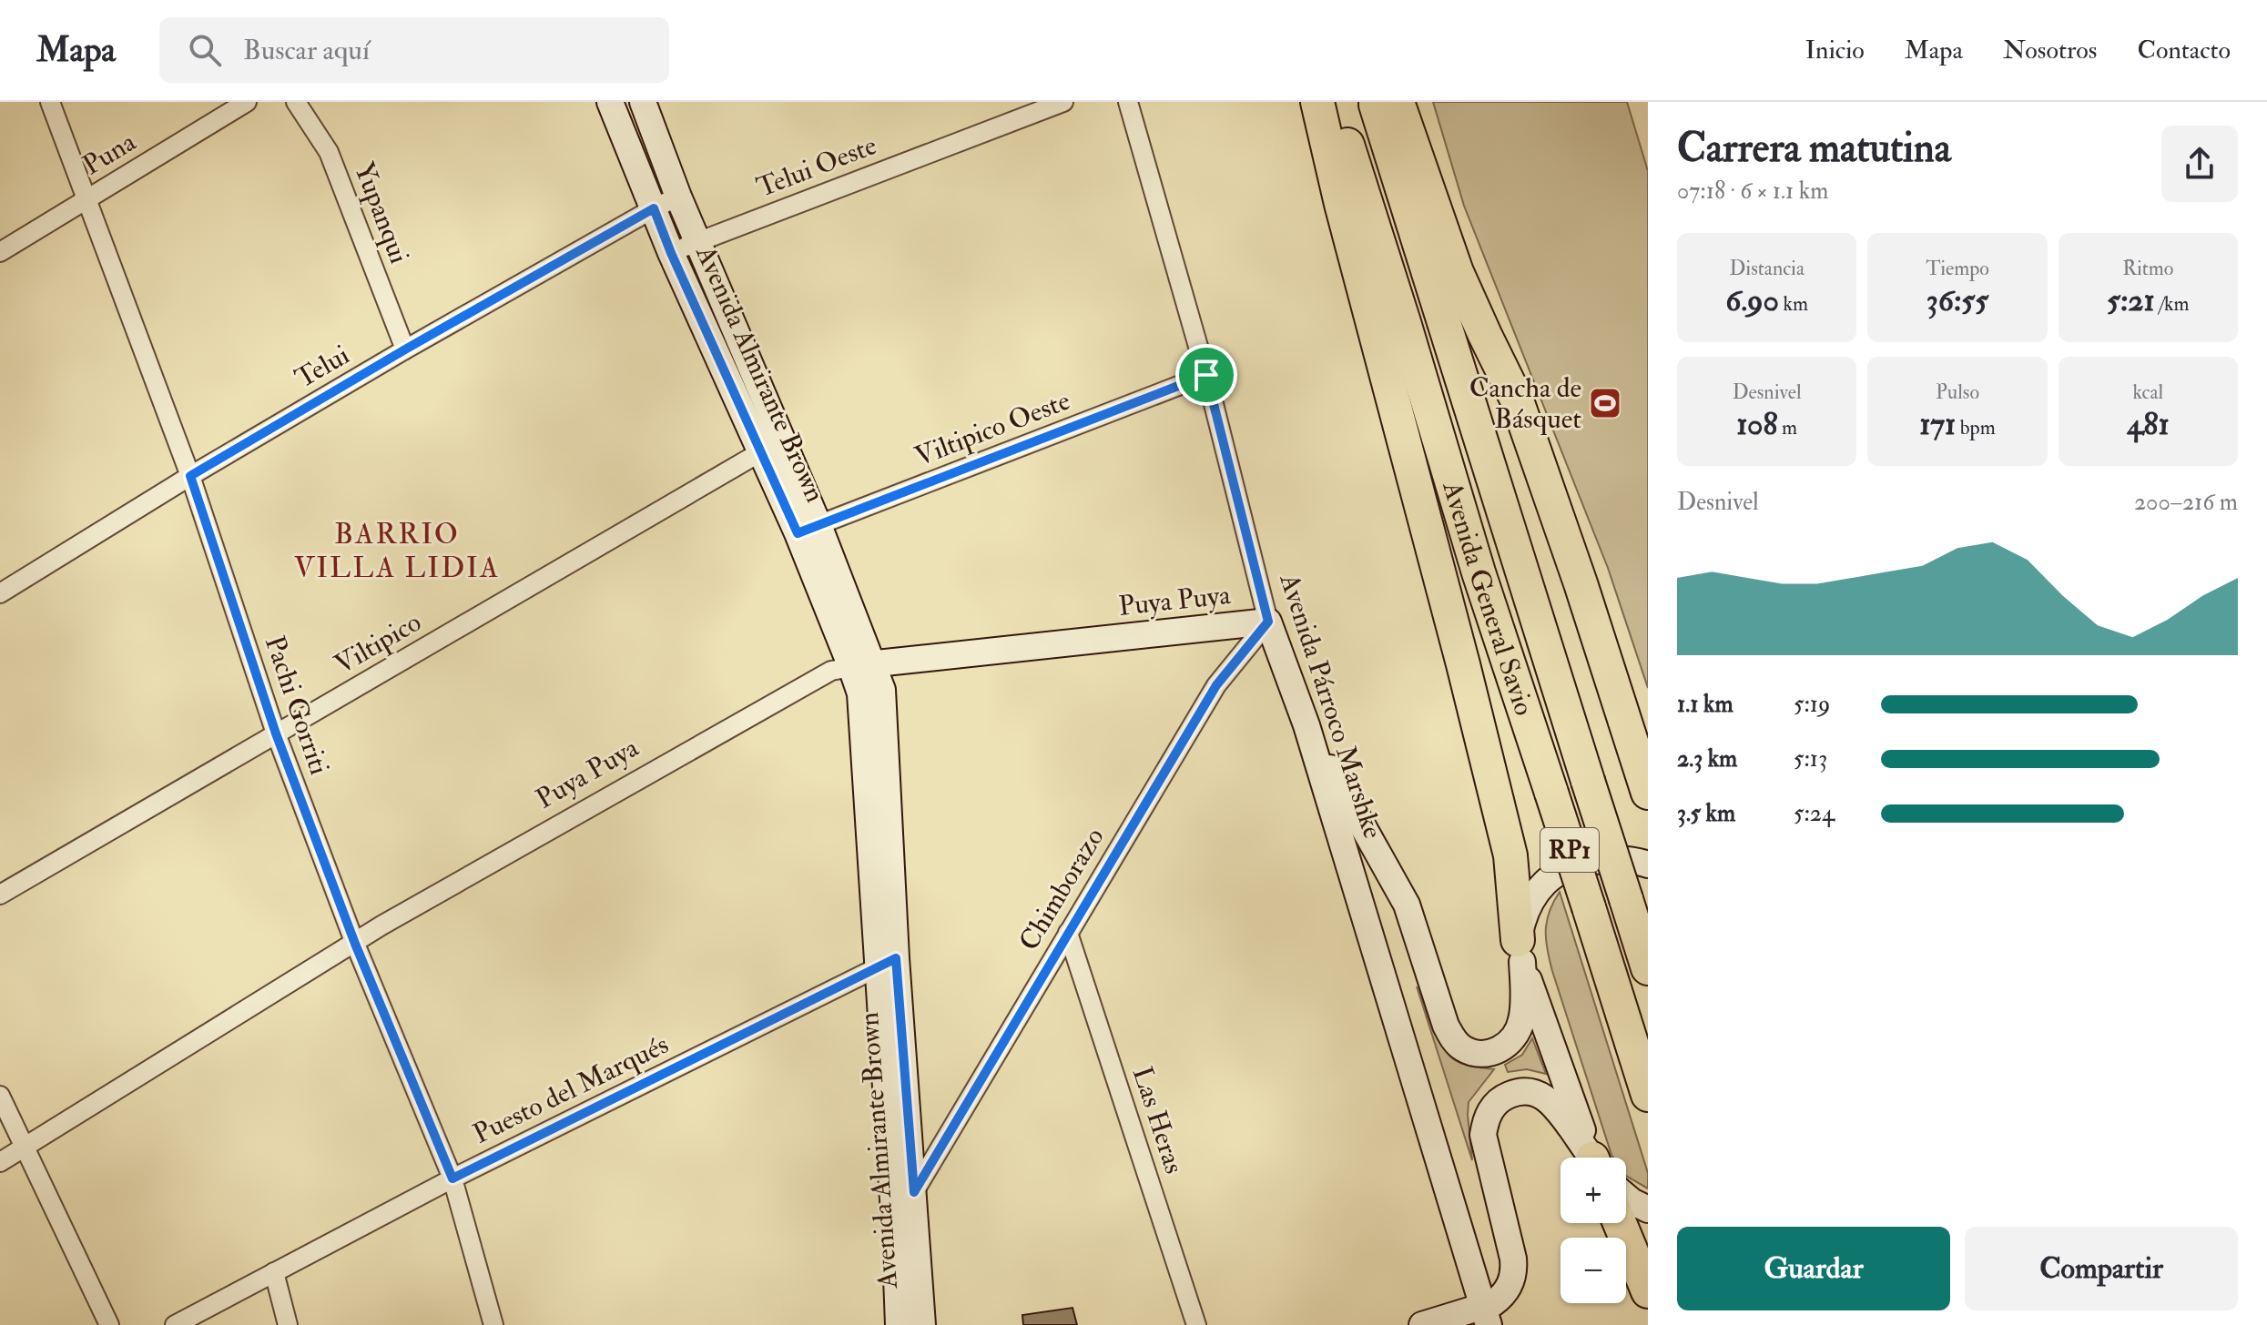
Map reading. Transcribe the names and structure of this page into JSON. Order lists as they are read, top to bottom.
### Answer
{
  "streets": {
    "highway": ["Avenida General Savio", "RP1"],
    "main road": ["Avenida Almirante Brown", "Puya Puya", "Avenida Párroco Marshke"],
    "street": [
      "Puna",
      "Telui Oeste",
      "Yupanqui",
      "Telui",
      "Viltipico Oeste",
      "Viltipico",
      "Pachi Gorriti",
      "Chimborazo",
      "Puesto del Marqués",
      "Las Heras"
    ]
  },
  "crossings": [
    ["Puna", "Pachi Gorriti"],
    ["Telui Oeste", "Avenida Almirante Brown"],
    ["Yupanqui", "Telui"],
    ["Telui", "Avenida Almirante Brown"],
    ["Telui", "Pachi Gorriti"],
    ["Avenida Almirante Brown", "Viltipico Oeste"],
    ["Avenida Almirante Brown", "Puya Puya"],
    ["Avenida Almirante Brown", "Viltipico"],
    ["Avenida Almirante Brown", "Chimborazo"],
    ["Avenida Almirante Brown", "Puesto del Marqués"],
    ["Viltipico Oeste", "Avenida Párroco Marshke"],
    ["Puya Puya", "Pachi Gorriti"],
    ["Puya Puya", "Avenida Párroco Marshke"],
    ["Puya Puya", "Chimborazo"],
    ["Viltipico", "Pachi Gorriti"],
    ["Pachi Gorriti", "Puesto del Marqués"],
    ["Avenida Párroco Marshke", "Chimborazo"],
    ["Chimborazo", "Las Heras"]
  ],
  "districts": ["BARRIO VILLA LIDIA"],
  "places": {
    "sports": ["Cancha de Básquet"]
  },
  "page": {
    "header": "Mapa",
    "search": "Buscar aquí",
    "nav": [
      "Inicio",
      "Mapa",
      "Nosotros",
      "Contacto"
    ],
    "heading": ["Carrera matutina", "07:18 · 6 × 1.1 km"],
    "stats": [
      ["Distancia", "6.90 km"],
      ["Tiempo", "36:55"],
      ["Ritmo", "5:21 /km"],
      ["Desnivel", "108 m"],
      ["Pulso", "171 bpm"],
      ["kcal", "481"]
    ],
    "chart": ["Desnivel", "200–216 m"],
    "list": [
      {
        "name": "1.1 km",
        "note": "5:19"
      },
      {
        "name": "2.3 km",
        "note": "5:13"
      },
      {
        "name": "3.5 km",
        "note": "5:24"
      }
    ],
    "map_buttons": ["+", "−"],
    "buttons": ["Guardar", "Compartir"]
  }
}
